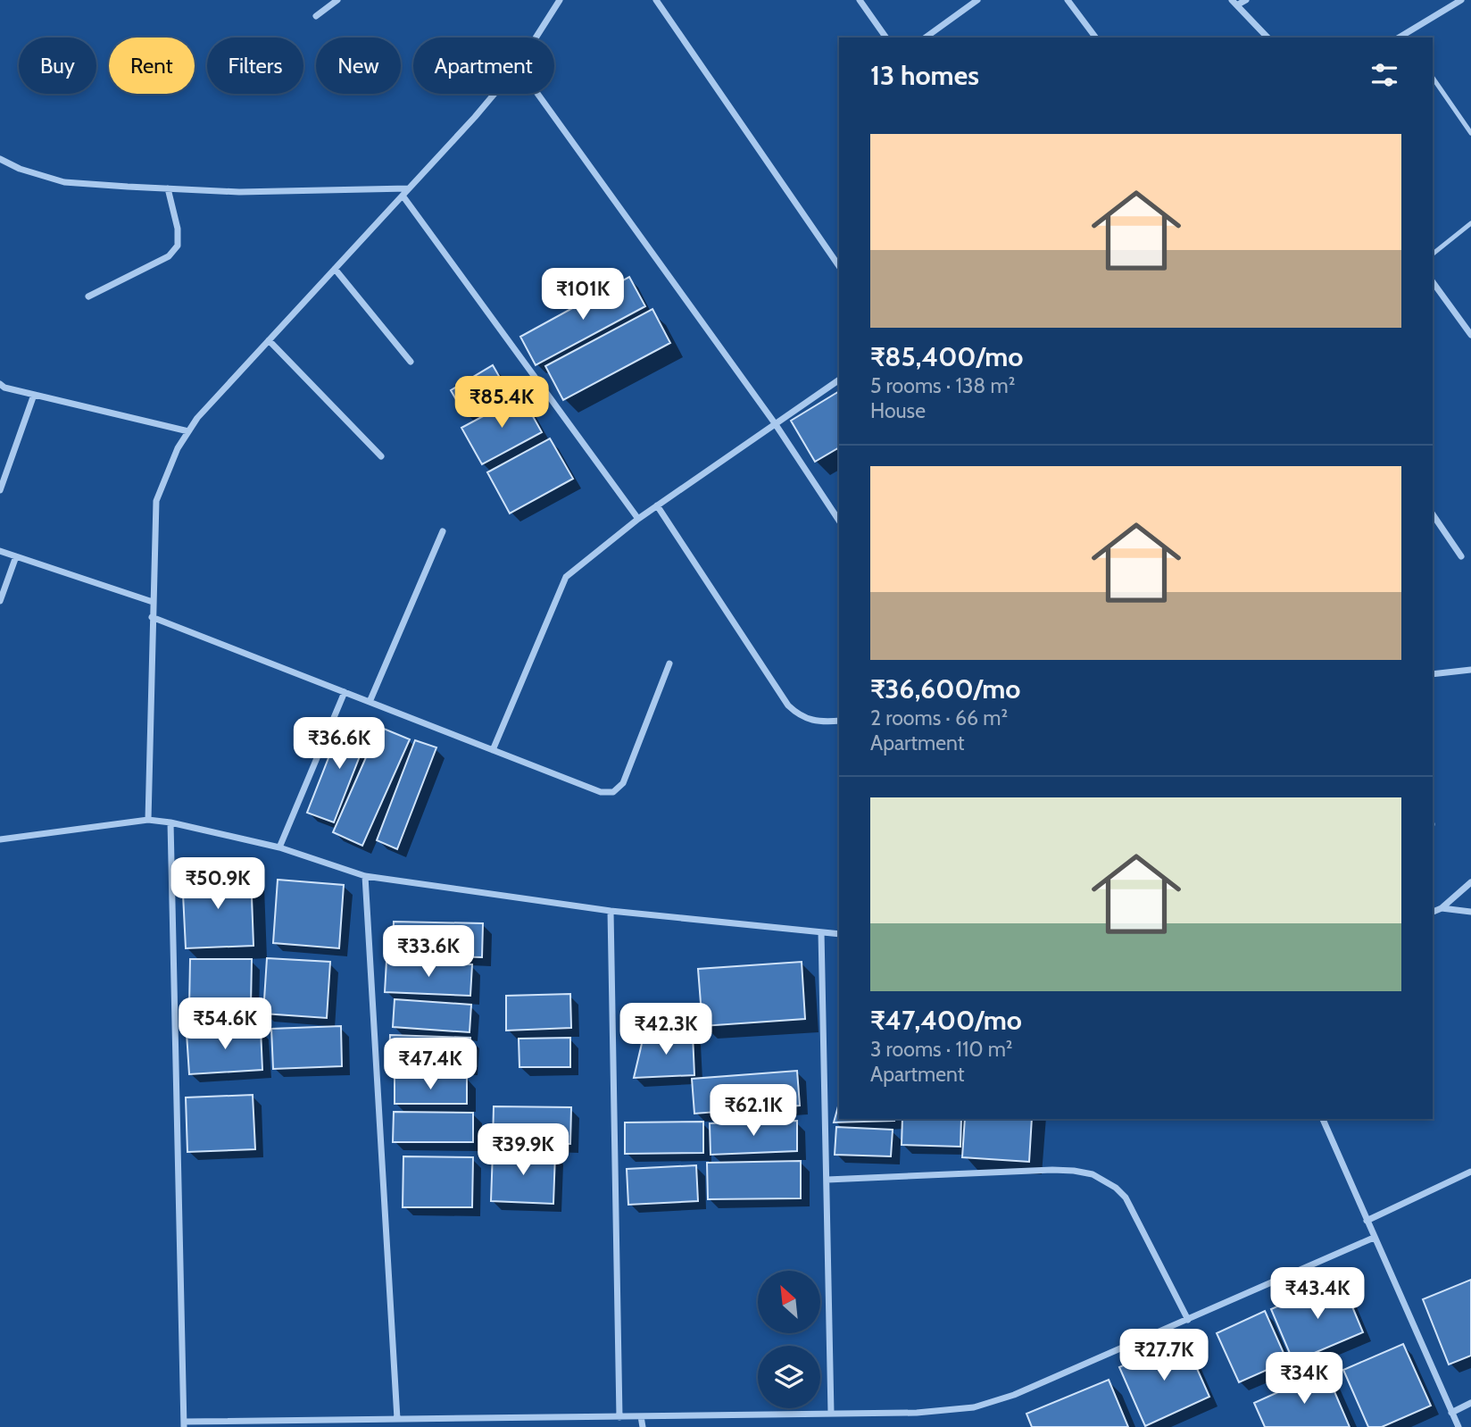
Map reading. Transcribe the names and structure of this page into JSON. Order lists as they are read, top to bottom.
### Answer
{
  "north": "top left",
  "page": {
    "chip": [
      "Buy",
      "Rent",
      "Filters",
      "New",
      "Apartment"
    ],
    "heading": "13 homes",
    "list": [
      {
        "name": "₹85,400/mo",
        "note": "5 rooms · 138 m² · House"
      },
      {
        "name": "₹36,600/mo",
        "note": "2 rooms · 66 m² · Apartment"
      },
      {
        "name": "₹47,400/mo",
        "note": "3 rooms · 110 m² · Apartment"
      }
    ],
    "price": [
      "₹101K",
      "₹85.4K",
      "₹36.6K",
      "₹50.9K",
      "₹33.6K",
      "₹54.6K",
      "₹42.3K",
      "₹47.4K",
      "₹62.1K",
      "₹39.9K",
      "₹43.4K",
      "₹27.7K",
      "₹34K"
    ]
  }
}
